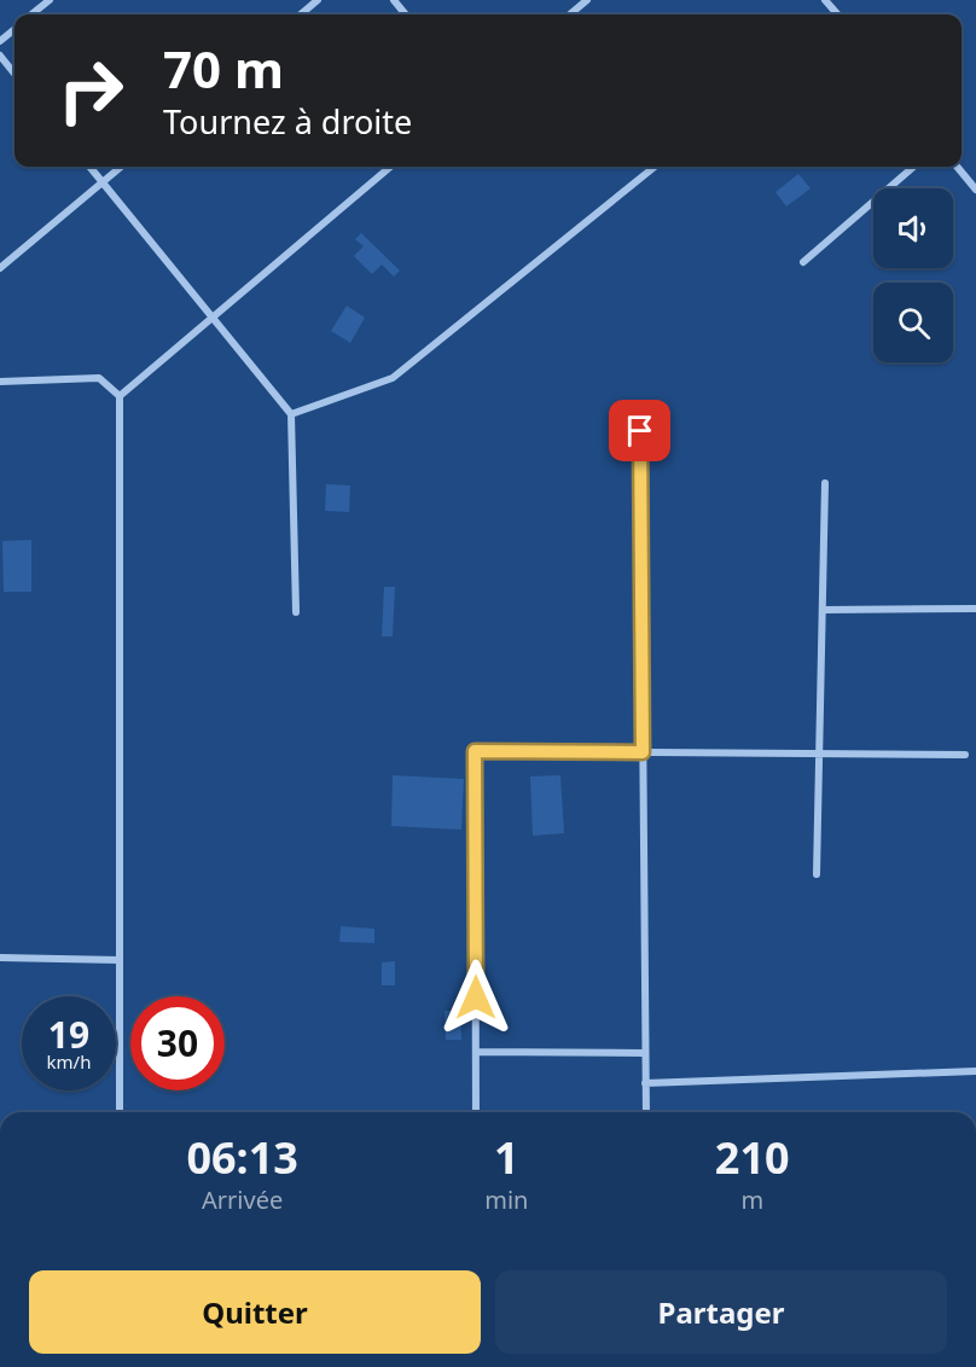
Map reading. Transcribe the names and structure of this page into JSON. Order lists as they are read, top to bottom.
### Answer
{
  "page": {
    "turn": ["70 m", "Tournez à droite"],
    "speed": "19 km/h",
    "limit": "30",
    "eta": [
      "06:13",
      "Arrivée",
      "1",
      "min",
      "210",
      "m"
    ],
    "buttons": ["Quitter", "Partager"]
  }
}
